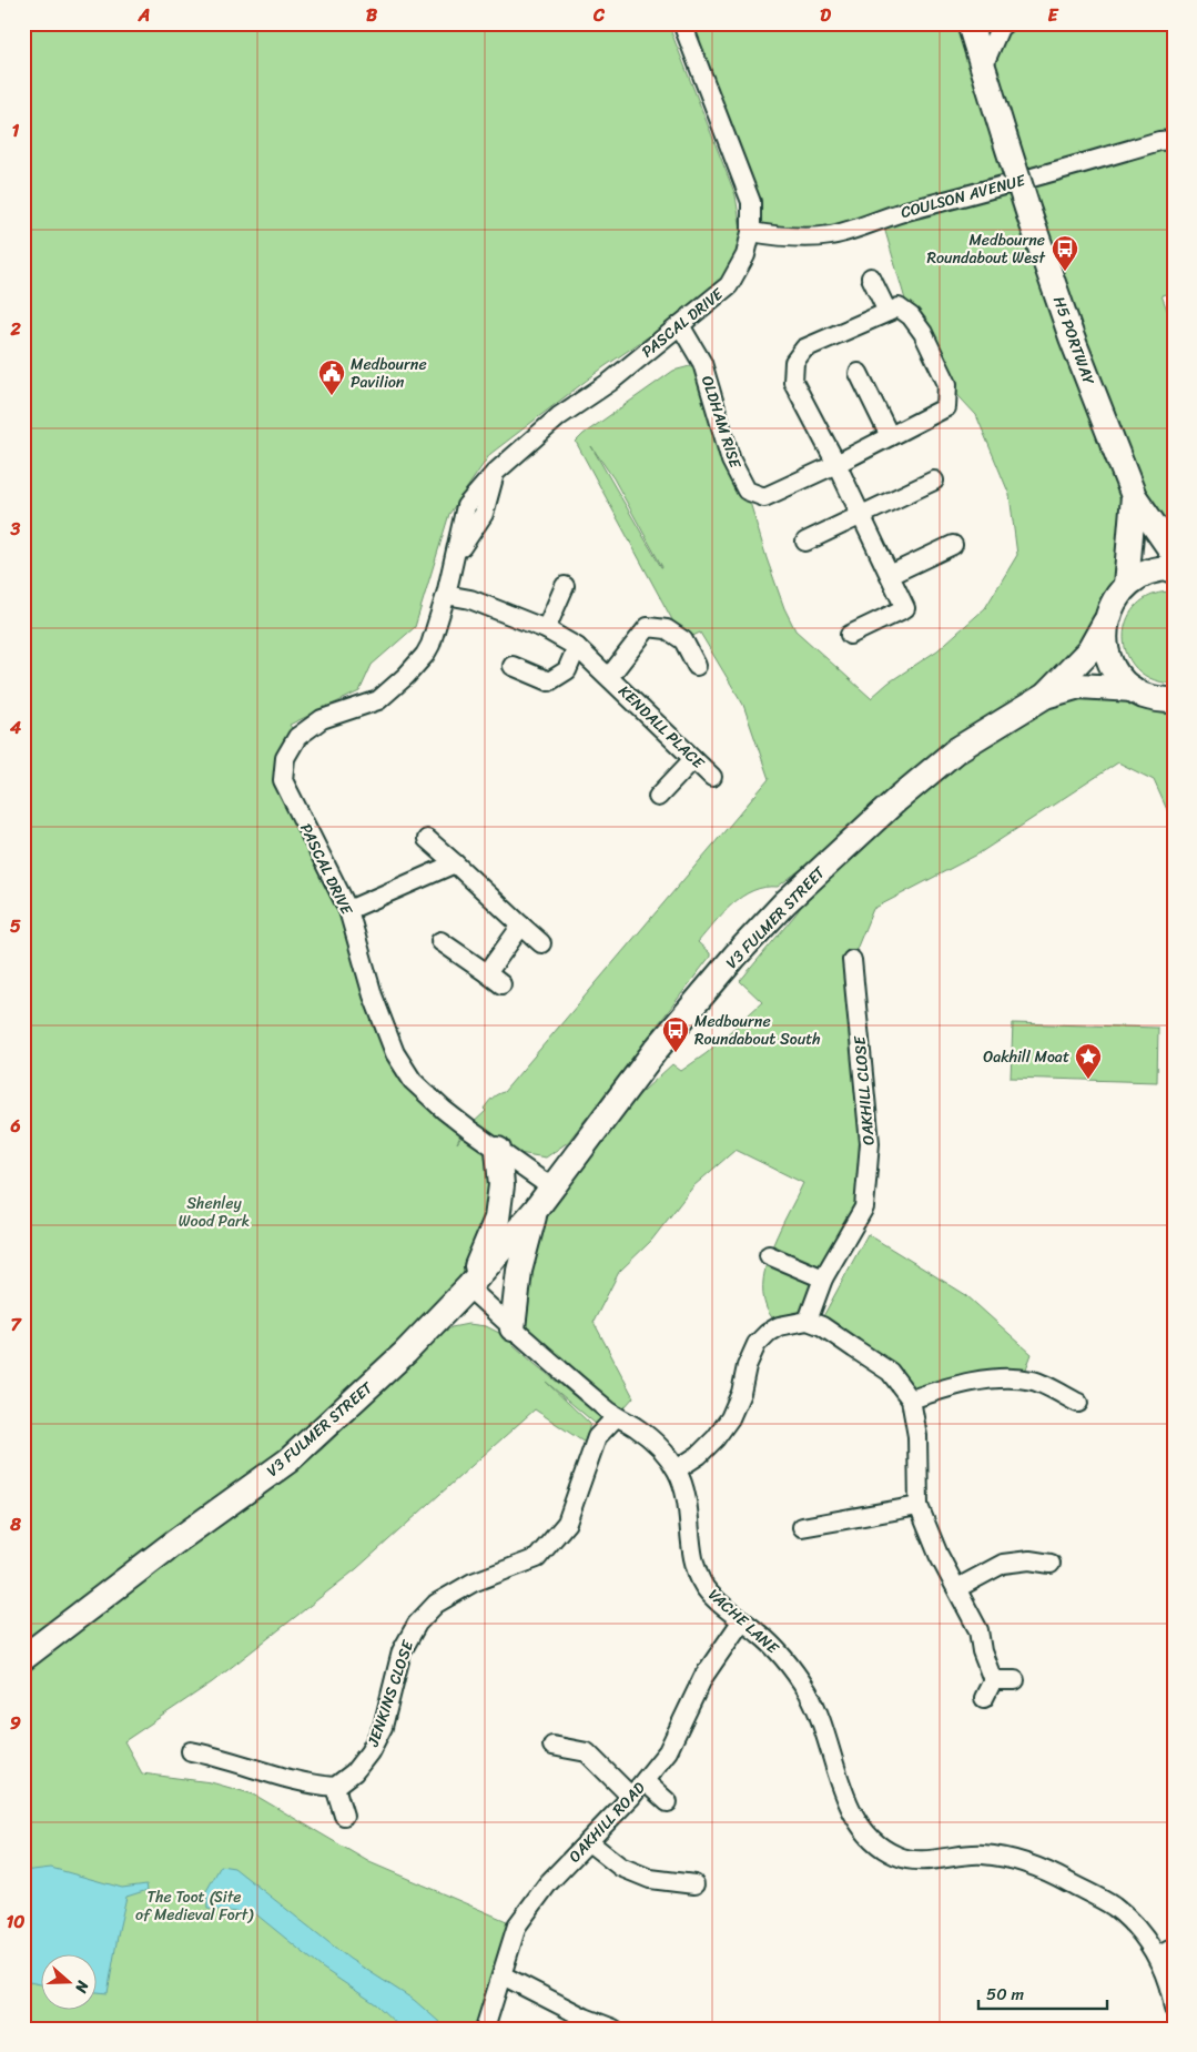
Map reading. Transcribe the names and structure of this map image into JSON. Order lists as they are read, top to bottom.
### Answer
{
  "streets": {
    "street": [
      "COULSON AVENUE",
      "PASCAL DRIVE",
      "H5 PORTWAY",
      "OLDHAM RISE",
      "KENDALL PLACE",
      "V3 FULMER STREET",
      "OAKHILL CLOSE",
      "VACHE LANE",
      "JENKINS CLOSE",
      "OAKHILL ROAD"
    ]
  },
  "crossings": [
    ["COULSON AVENUE", "PASCAL DRIVE"],
    ["PASCAL DRIVE", "OLDHAM RISE"],
    ["PASCAL DRIVE", "KENDALL PLACE"],
    ["PASCAL DRIVE", "V3 FULMER STREET"],
    ["H5 PORTWAY", "V3 FULMER STREET"],
    ["V3 FULMER STREET", "VACHE LANE"],
    ["VACHE LANE", "JENKINS CLOSE"],
    ["VACHE LANE", "OAKHILL ROAD"]
  ],
  "parks": ["Shenley Wood Park", "The Toot (Site of Medieval Fort)"],
  "places": {
    "bus stop": ["Medbourne Roundabout West", "Medbourne Roundabout South"],
    "public building": ["Medbourne Pavilion"],
    "place": ["Oakhill Moat"]
  },
  "scale_bar": "50 m",
  "north": "right",
  "grid": {
    "columns": [
      "A",
      "B",
      "C",
      "D",
      "E"
    ],
    "rows": [
      "1",
      "2",
      "3",
      "4",
      "5",
      "6",
      "7",
      "8",
      "9",
      "10"
    ]
  }
}
